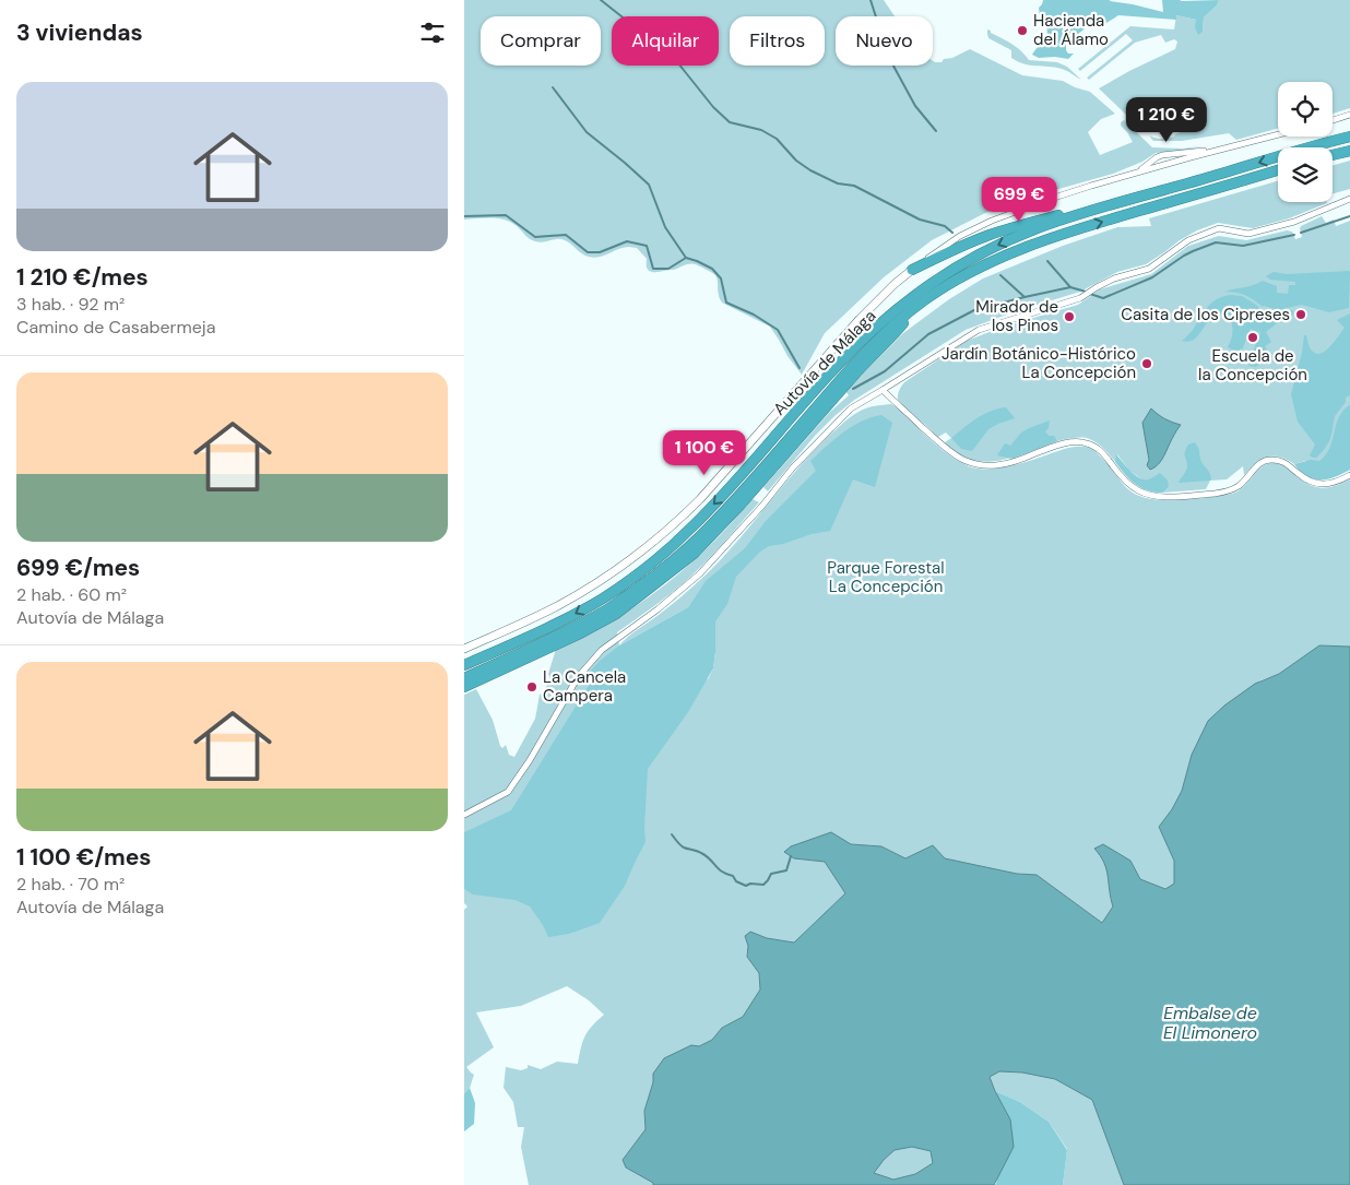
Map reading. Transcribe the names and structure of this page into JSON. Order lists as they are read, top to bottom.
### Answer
{
  "streets": {
    "highway": ["Autovía de Málaga"]
  },
  "water": ["Embalse de El Limonero"],
  "parks": ["Parque Forestal La Concepción"],
  "places": [
    "Hacienda del Álamo",
    "Casita de los Cipreses",
    "Mirador de los Pinos",
    "Escuela de la Concepción",
    "Jardín Botánico-Histórico La Concepción",
    "La Cancela Campera"
  ],
  "page": {
    "heading": "3 viviendas",
    "chip": [
      "Comprar",
      "Alquilar",
      "Filtros",
      "Nuevo"
    ],
    "list": [
      {
        "name": "1 210 €/mes",
        "note": "3 hab. · 92 m² · Camino de Casabermeja"
      },
      {
        "name": "699 €/mes",
        "note": "2 hab. · 60 m² · Autovía de Málaga"
      },
      {
        "name": "1 100 €/mes",
        "note": "2 hab. · 70 m² · Autovía de Málaga"
      }
    ],
    "price": ["1 210 €", "699 €", "1 100 €"]
  }
}
